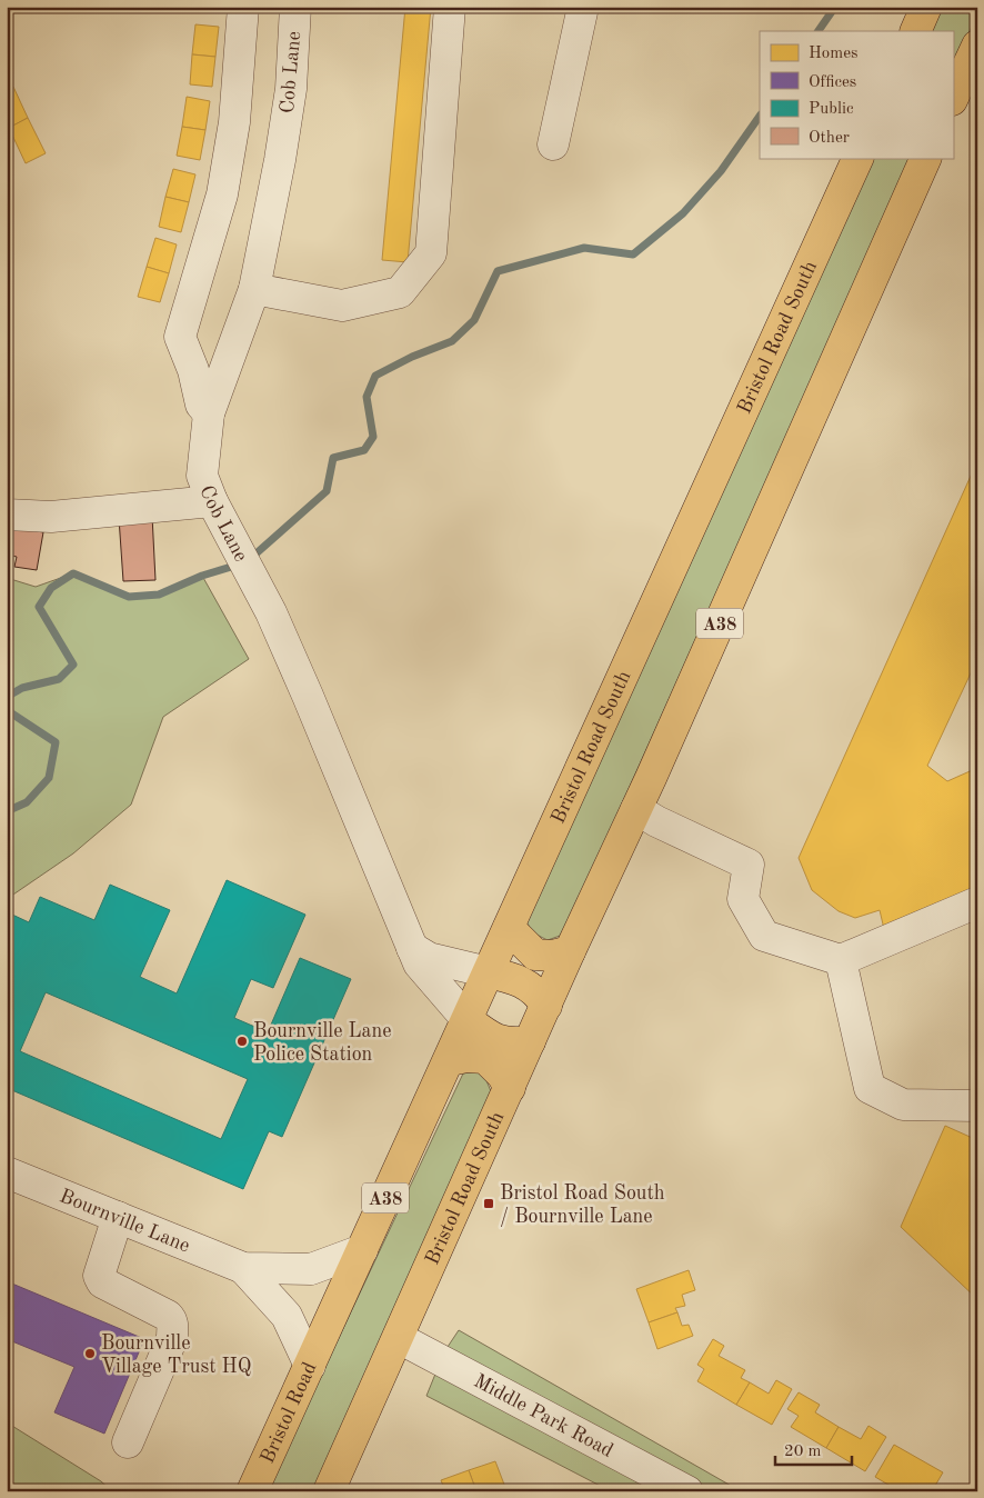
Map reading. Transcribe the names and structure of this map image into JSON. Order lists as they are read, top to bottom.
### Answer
{
  "streets": {
    "highway": ["Bristol Road South", "A38", "Bristol Road"],
    "street": ["Cob Lane", "Bournville Lane", "Middle Park Road"]
  },
  "crossings": [
    ["Cob Lane", "Bristol Road South"],
    ["Bristol Road South", "A38"],
    ["Bristol Road South", "Bournville Lane"],
    ["Bristol Road South", "Bristol Road"],
    ["Bristol Road South", "Middle Park Road"],
    ["A38", "Middle Park Road"],
    ["Bournville Lane", "Bristol Road"]
  ],
  "places": {
    "other": ["Bournville Lane Police Station", "Bournville Village Trust HQ"],
    "transit": ["Bristol Road South / Bournville Lane"]
  },
  "legend": [
    "Homes",
    "Offices",
    "Public",
    "Other"
  ],
  "scale_bar": "20 m"
}
